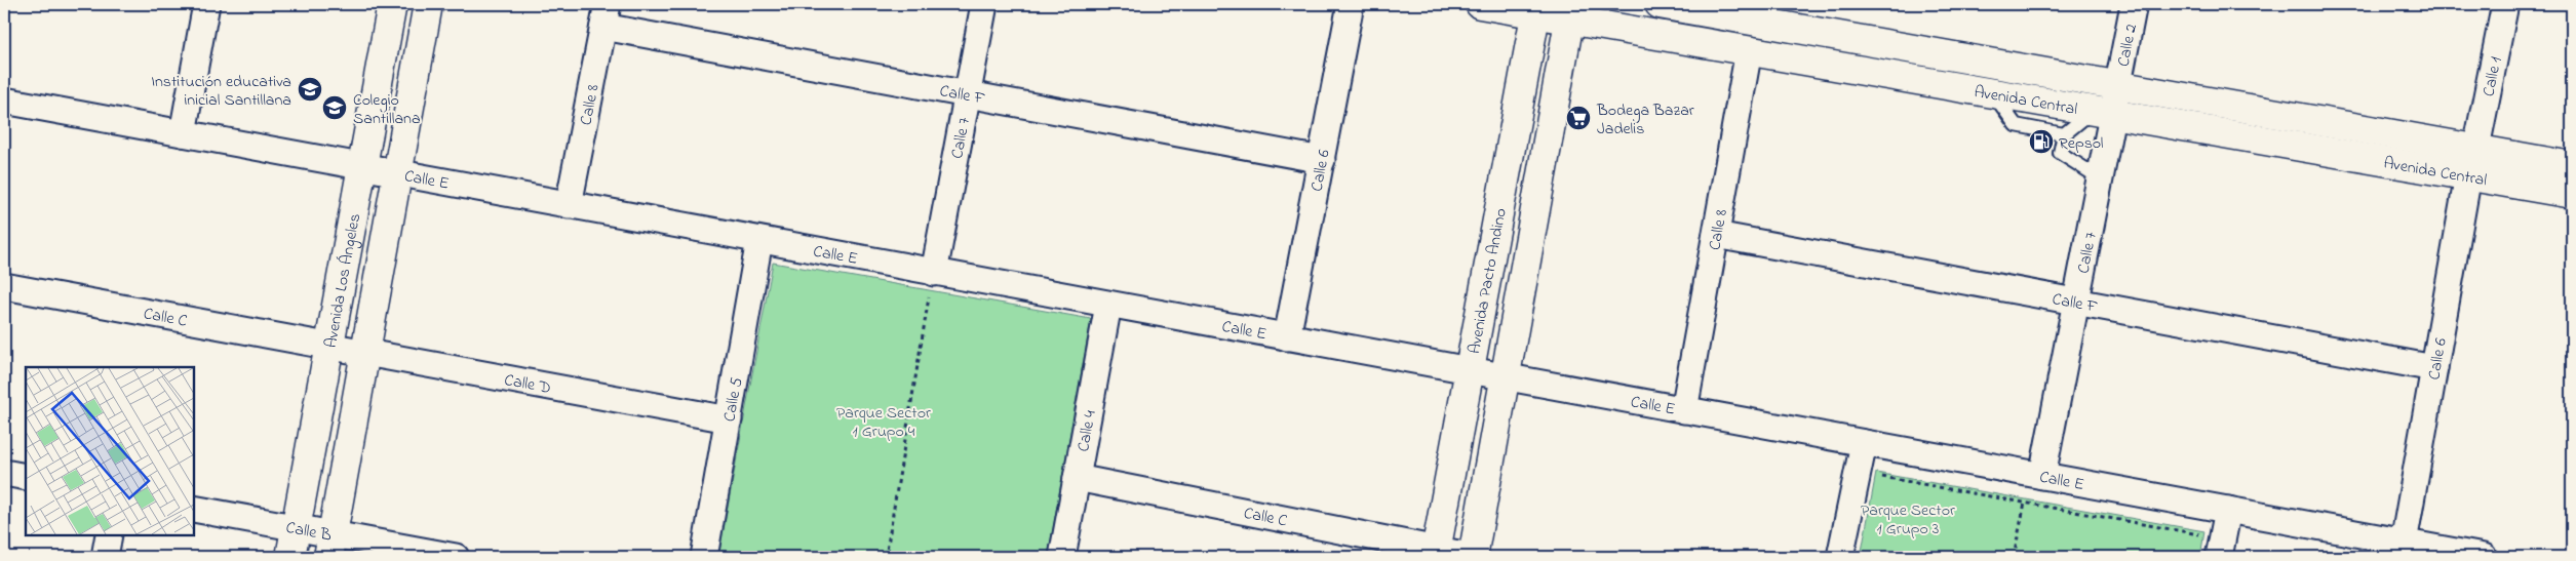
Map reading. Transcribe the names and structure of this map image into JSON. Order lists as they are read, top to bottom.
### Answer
{
  "streets": {
    "street": [
      "Calle 2",
      "Calle 1",
      "Calle F",
      "Avenida Central",
      "Calle 8",
      "Calle 7",
      "Calle 6",
      "Calle E",
      "Avenida Los Ángeles",
      "Avenida Pacto Andino",
      "Calle C",
      "Calle D",
      "Calle 5",
      "Calle 4",
      "Calle B"
    ]
  },
  "crossings": [
    ["Calle 2", "Avenida Central"],
    ["Calle 2", "Calle 7"],
    ["Calle 1", "Avenida Central"],
    ["Calle F", "Calle 8"],
    ["Calle F", "Calle 7"],
    ["Calle F", "Calle 6"],
    ["Avenida Central", "Calle 8"],
    ["Avenida Central", "Calle 7"],
    ["Avenida Central", "Calle 6"],
    ["Avenida Central", "Avenida Pacto Andino"],
    ["Calle 8", "Calle E"],
    ["Calle 7", "Calle E"],
    ["Calle 6", "Calle E"],
    ["Calle E", "Avenida Los Ángeles"],
    ["Calle E", "Avenida Pacto Andino"],
    ["Calle E", "Calle 5"],
    ["Calle E", "Calle 4"],
    ["Avenida Los Ángeles", "Calle C"],
    ["Avenida Los Ángeles", "Calle D"],
    ["Avenida Los Ángeles", "Calle B"],
    ["Avenida Pacto Andino", "Calle C"],
    ["Calle C", "Calle D"],
    ["Calle C", "Calle 4"],
    ["Calle D", "Calle 5"]
  ],
  "parks": ["Parque Sector 1 Grupo 4", "Parque Sector 1 Grupo 3"],
  "places": {
    "school or university": ["Institución educativa inicial Santillana", "Colegio Santillana"],
    "supermarket": ["Bodega Bazar Jadelis"],
    "fuel station": ["Repsol"]
  }
}
